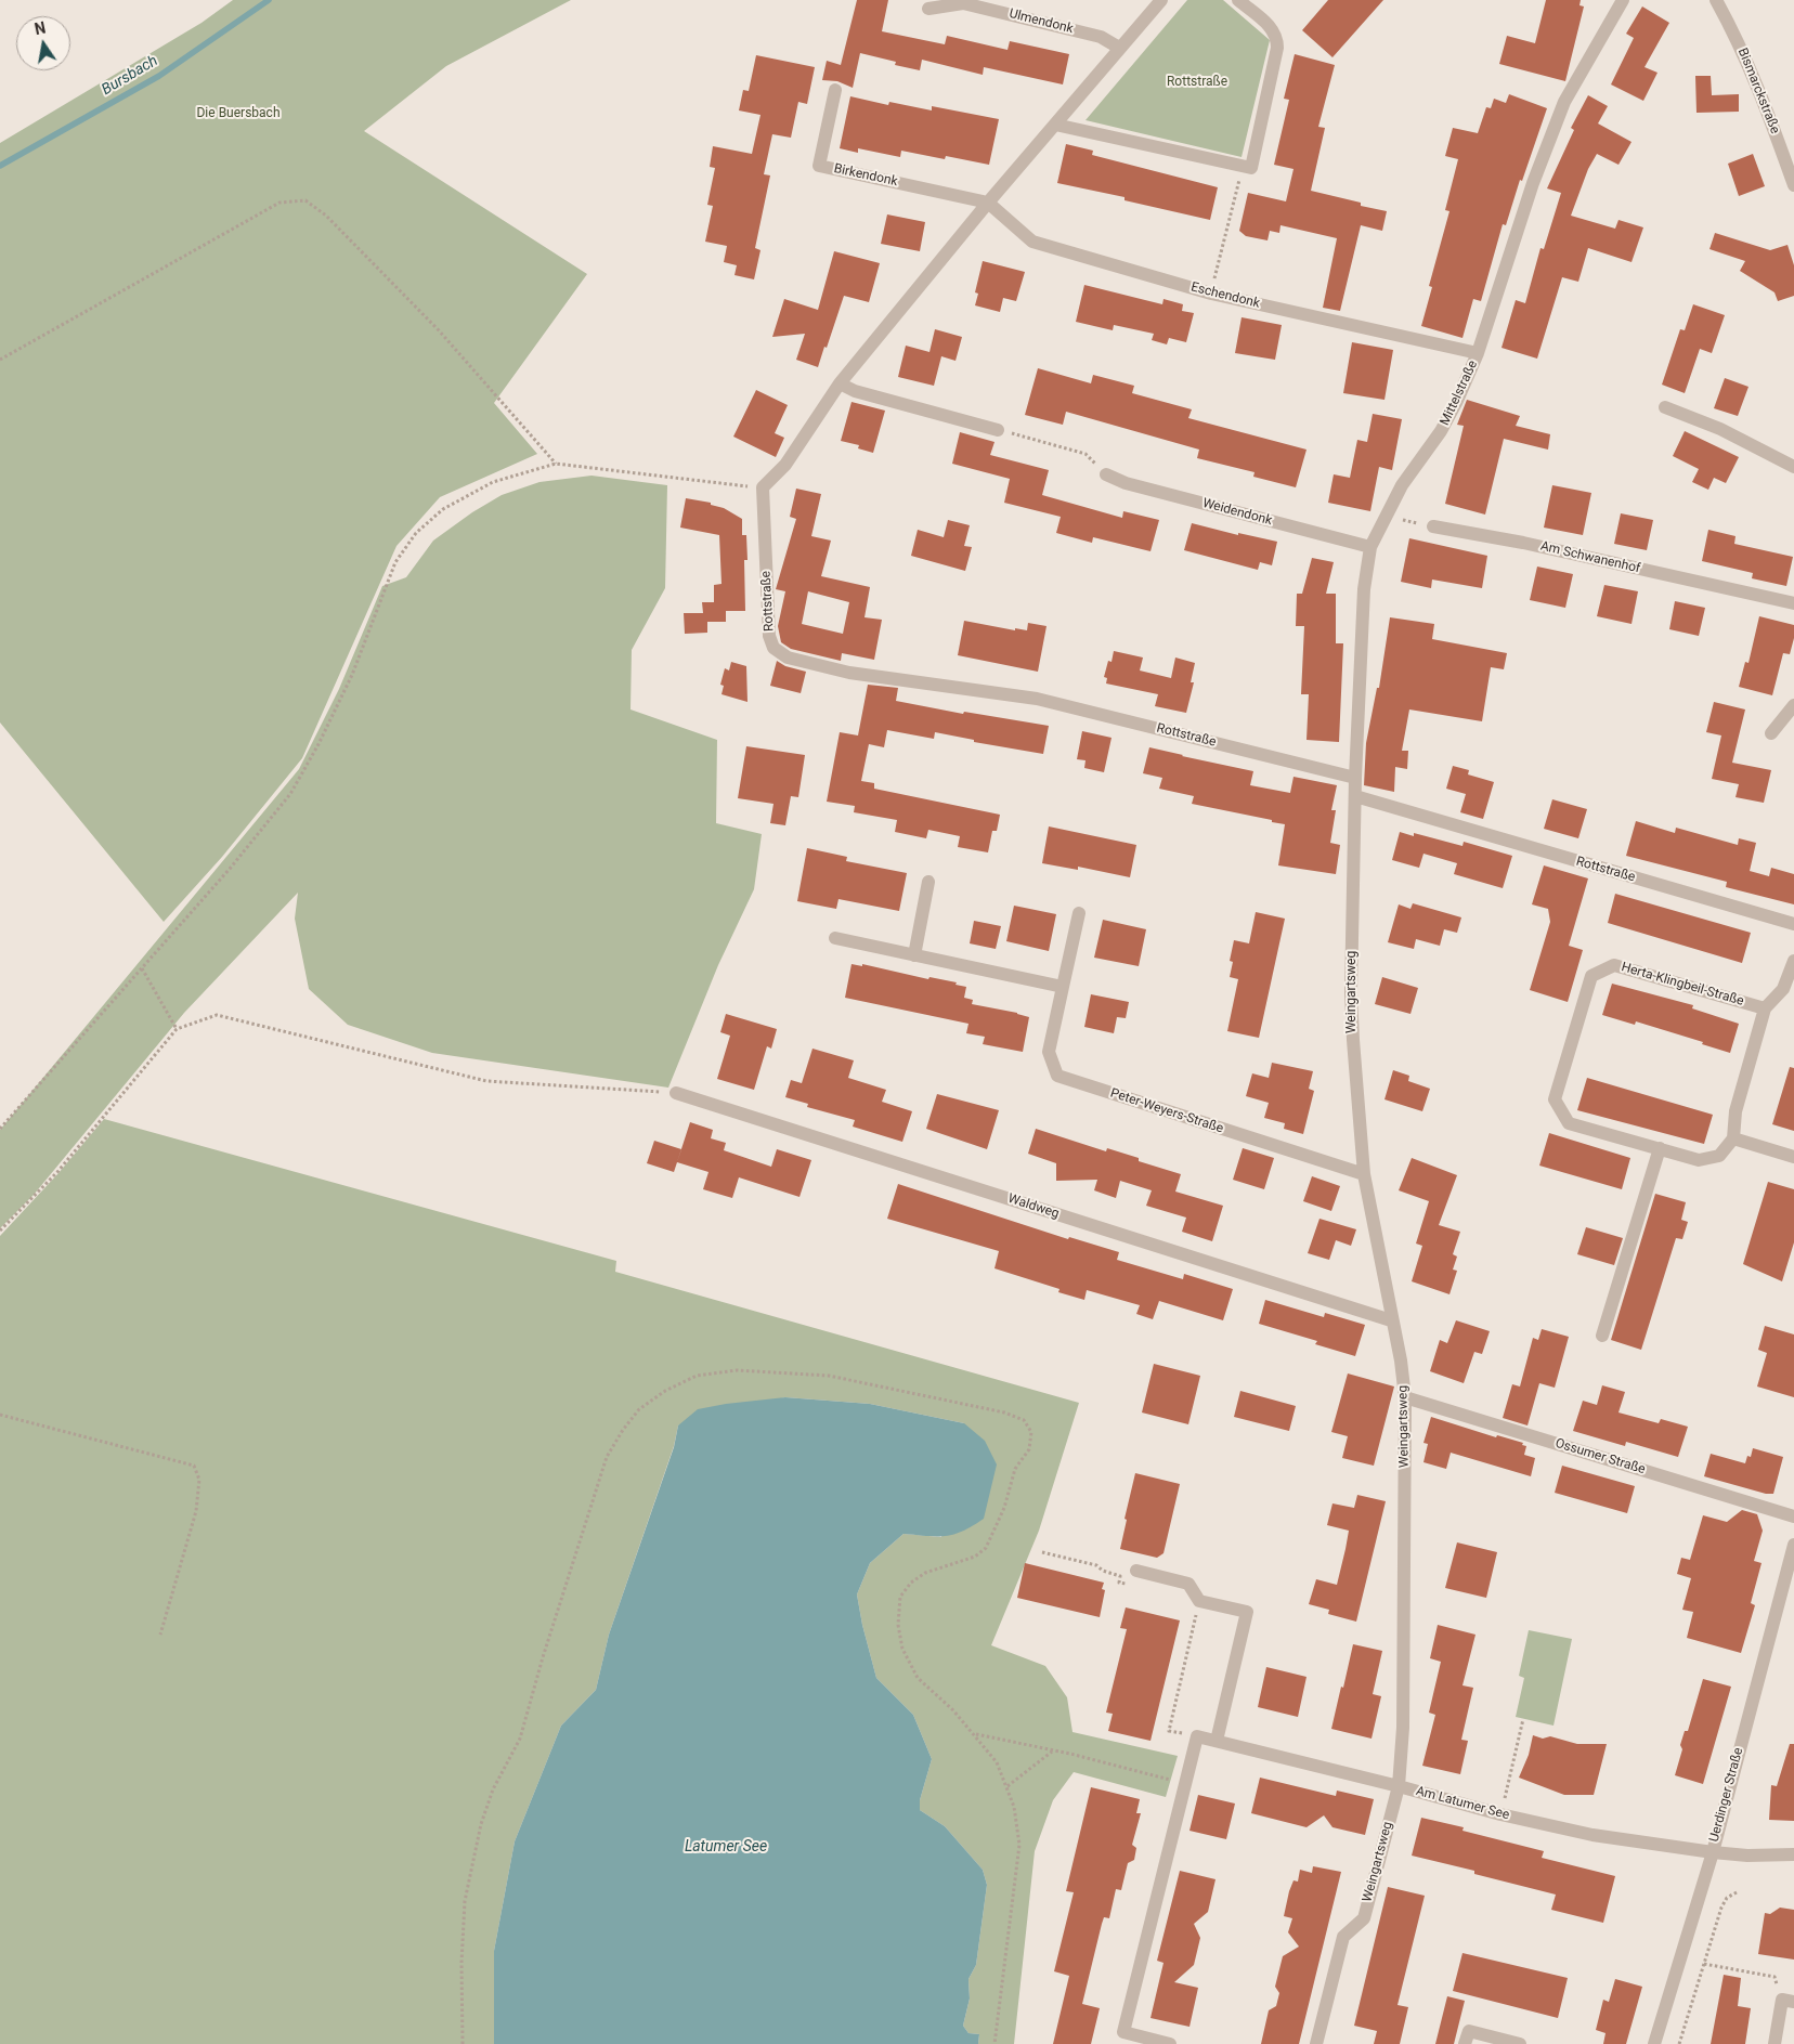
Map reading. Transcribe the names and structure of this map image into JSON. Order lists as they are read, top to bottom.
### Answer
{
  "streets": {
    "street": [
      "Ulmendonk",
      "Bismarckstraße",
      "Birkendonk",
      "Eschendonk",
      "Mittelstraße",
      "Weidendonk",
      "Am Schwanenhof",
      "Rottstraße",
      "Herta-Klingbeil-Straße",
      "Weingartsweg",
      "Peter-Weyers-Straße",
      "Waldweg",
      "Ossumer Straße",
      "Uerdinger Straße",
      "Am Latumer See"
    ]
  },
  "crossings": [
    ["Birkendonk", "Eschendonk"],
    ["Eschendonk", "Mittelstraße"],
    ["Mittelstraße", "Weidendonk"],
    ["Mittelstraße", "Rottstraße"],
    ["Mittelstraße", "Weingartsweg"],
    ["Rottstraße", "Weingartsweg"],
    ["Weingartsweg", "Peter-Weyers-Straße"],
    ["Weingartsweg", "Waldweg"],
    ["Weingartsweg", "Ossumer Straße"],
    ["Weingartsweg", "Am Latumer See"],
    ["Uerdinger Straße", "Am Latumer See"]
  ],
  "water": ["Bursbach", "Latumer See"],
  "parks": ["Rottstraße", "Die Buersbach"],
  "north": "top"
}
